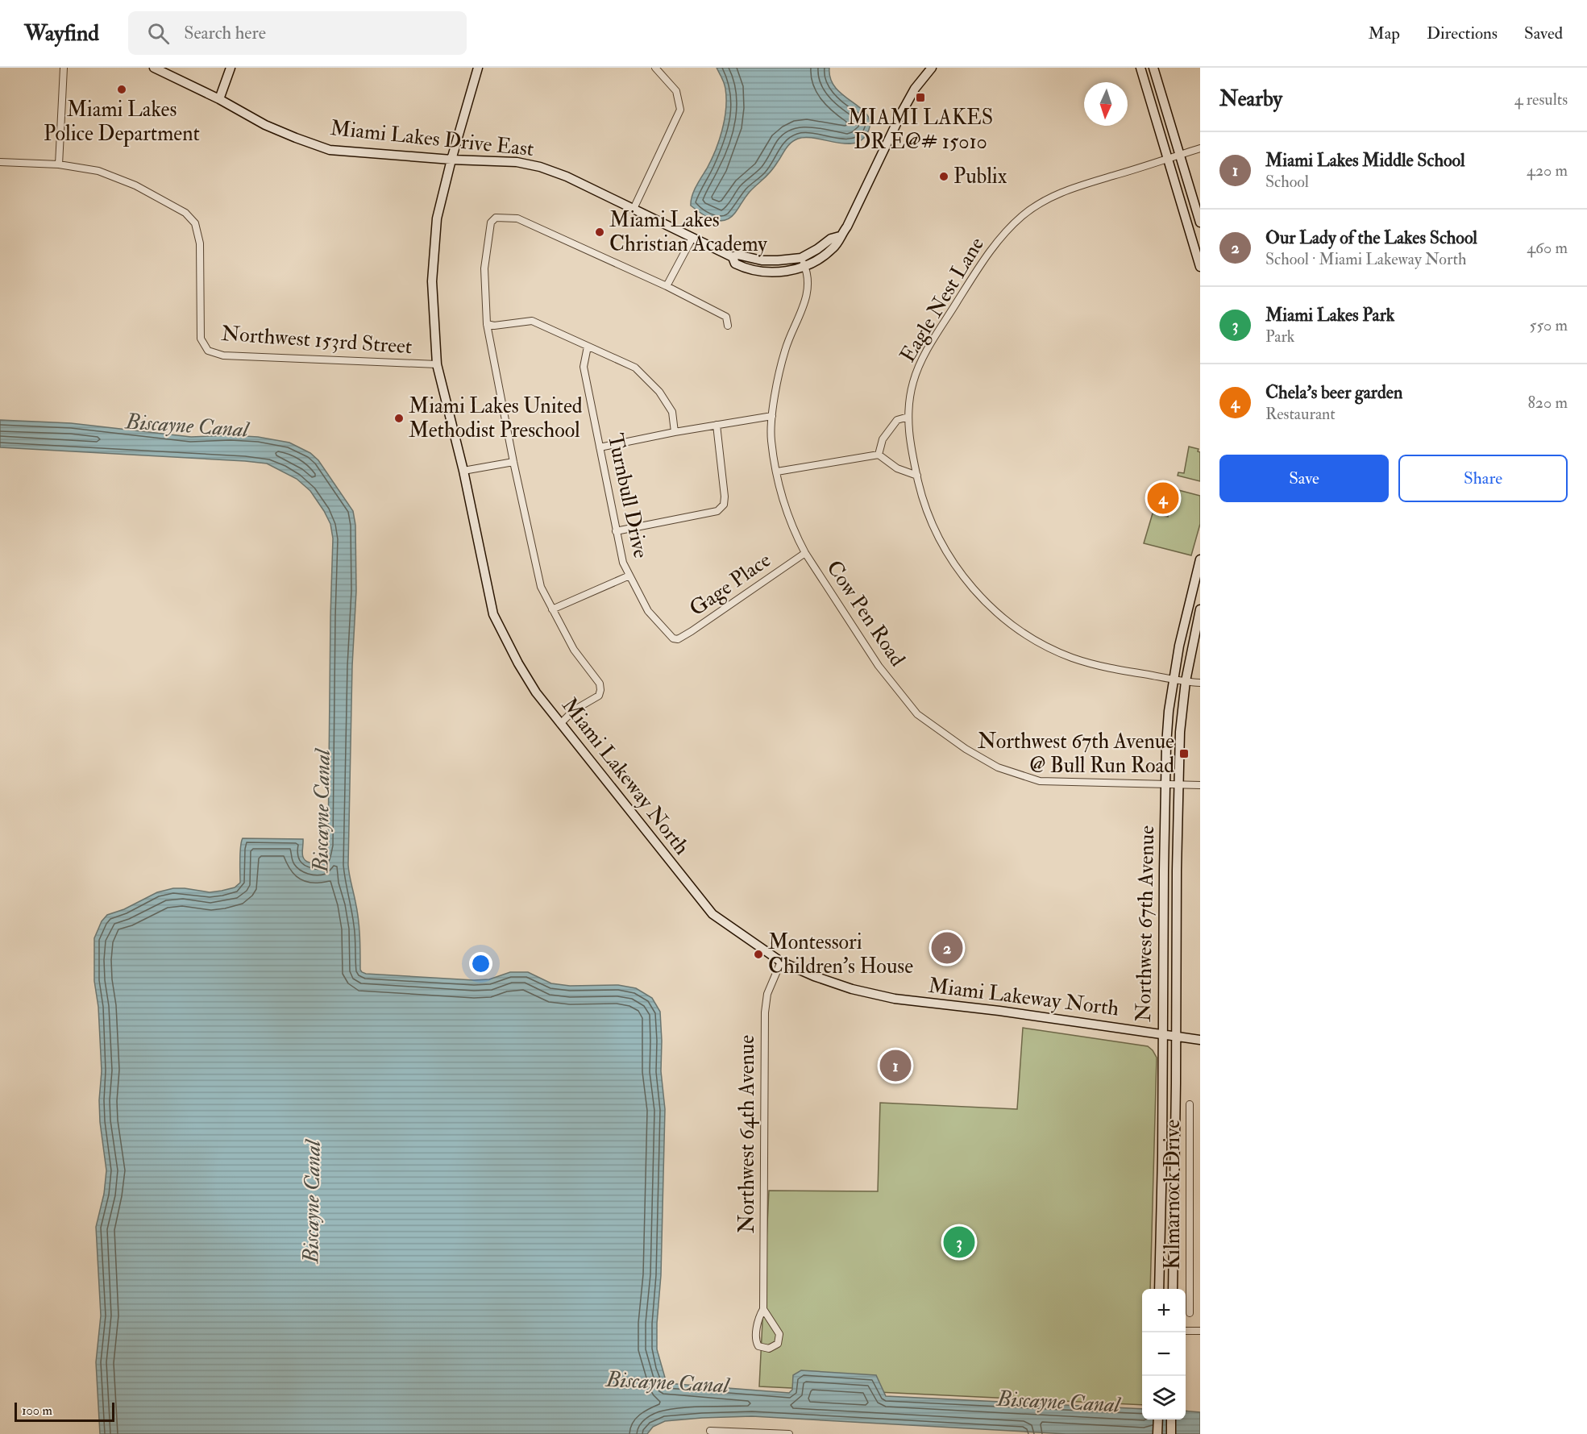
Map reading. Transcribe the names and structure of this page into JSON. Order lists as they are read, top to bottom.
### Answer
{
  "streets": {
    "main road": ["Miami Lakes Drive East", "Miami Lakeway North", "Northwest 67th Avenue"],
    "street": [
      "Eagle Nest Lane",
      "Northwest 153rd Street",
      "Turnbull Drive",
      "Gage Place",
      "Cow Pen Road",
      "Northwest 64th Avenue",
      "Kilmarnock Drive"
    ]
  },
  "crossings": [
    ["Miami Lakes Drive East", "Cow Pen Road"],
    ["Miami Lakes Drive East", "Miami Lakeway North"],
    ["Eagle Nest Lane", "Northwest 67th Avenue"],
    ["Northwest 153rd Street", "Miami Lakeway North"],
    ["Turnbull Drive", "Gage Place"],
    ["Gage Place", "Cow Pen Road"],
    ["Cow Pen Road", "Northwest 67th Avenue"],
    ["Miami Lakeway North", "Northwest 67th Avenue"],
    ["Miami Lakeway North", "Northwest 64th Avenue"]
  ],
  "water": ["Biscayne Canal"],
  "places": {
    "other": [
      "Miami Lakes Police Department",
      "Publix",
      "Miami Lakes Christian Academy",
      "Miami Lakes United Methodist Preschool",
      "Montessori Children's House"
    ],
    "transit": ["MIAMI LAKES DR E@# 15010", "Northwest 67th Avenue @ Bull Run Road"]
  },
  "scale_bar": "100 m",
  "north": "bottom",
  "page": {
    "header": "Wayfind",
    "search": "Search here",
    "nav": ["Map", "Directions", "Saved"],
    "heading": ["Nearby", "4 results"],
    "list": [
      {
        "mark": "1",
        "name": "Miami Lakes Middle School",
        "note": "School",
        "value": "420 m"
      },
      {
        "mark": "2",
        "name": "Our Lady of the Lakes School",
        "note": "School · Miami Lakeway North",
        "value": "460 m"
      },
      {
        "mark": "3",
        "name": "Miami Lakes Park",
        "note": "Park",
        "value": "550 m"
      },
      {
        "mark": "4",
        "name": "Chela's beer garden",
        "note": "Restaurant",
        "value": "820 m"
      }
    ],
    "buttons": ["Save", "Share"],
    "pins": [
      "4",
      "2",
      "1",
      "3"
    ],
    "map_buttons": ["+", "−"],
    "scale": "100 m"
  }
}
